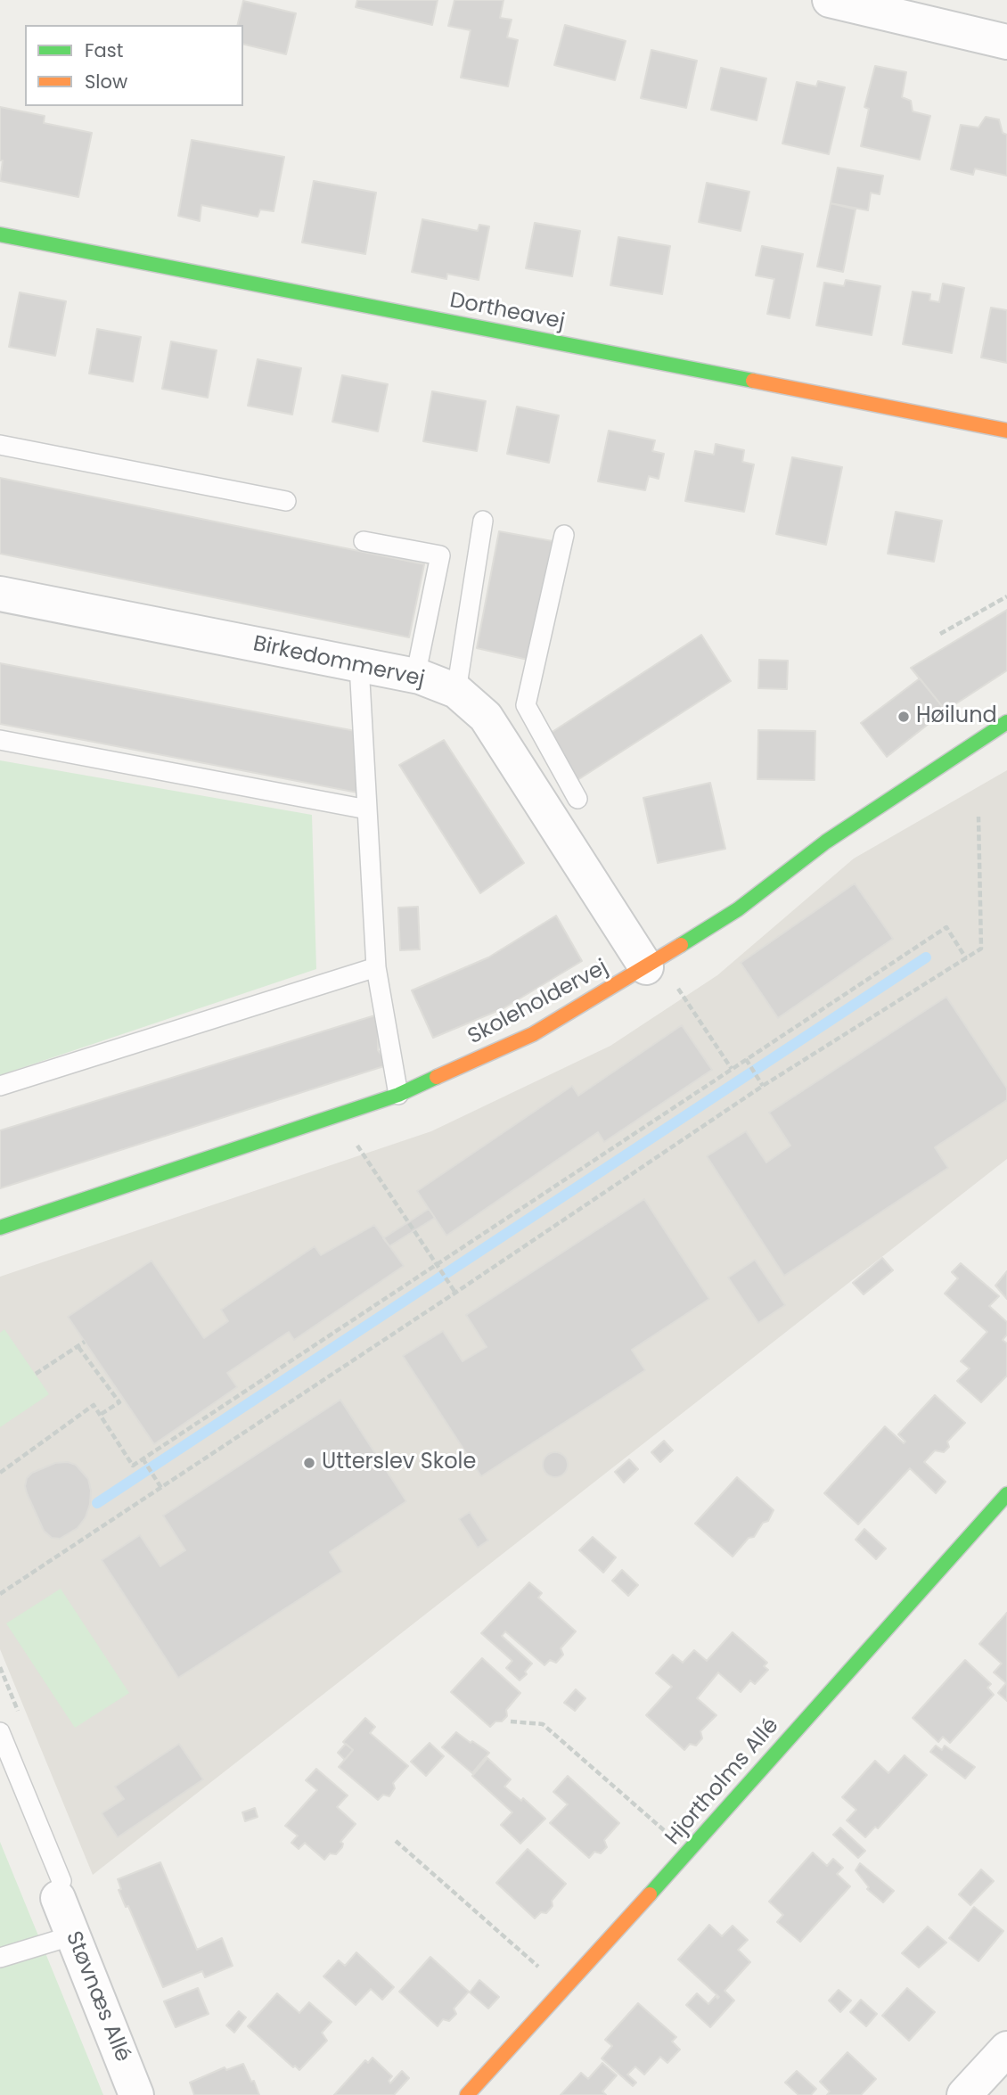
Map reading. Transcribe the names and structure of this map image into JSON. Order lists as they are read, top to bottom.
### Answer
{
  "streets": {
    "street": [
      "Dortheavej",
      "Birkedommervej",
      "Skoleholdervej",
      "Hjortholms Allé",
      "Støvnæs Allé"
    ]
  },
  "crossings": [
    ["Birkedommervej", "Skoleholdervej"]
  ],
  "places": ["Høilund", "Utterslev Skole"],
  "legend": ["Fast", "Slow"]
}
